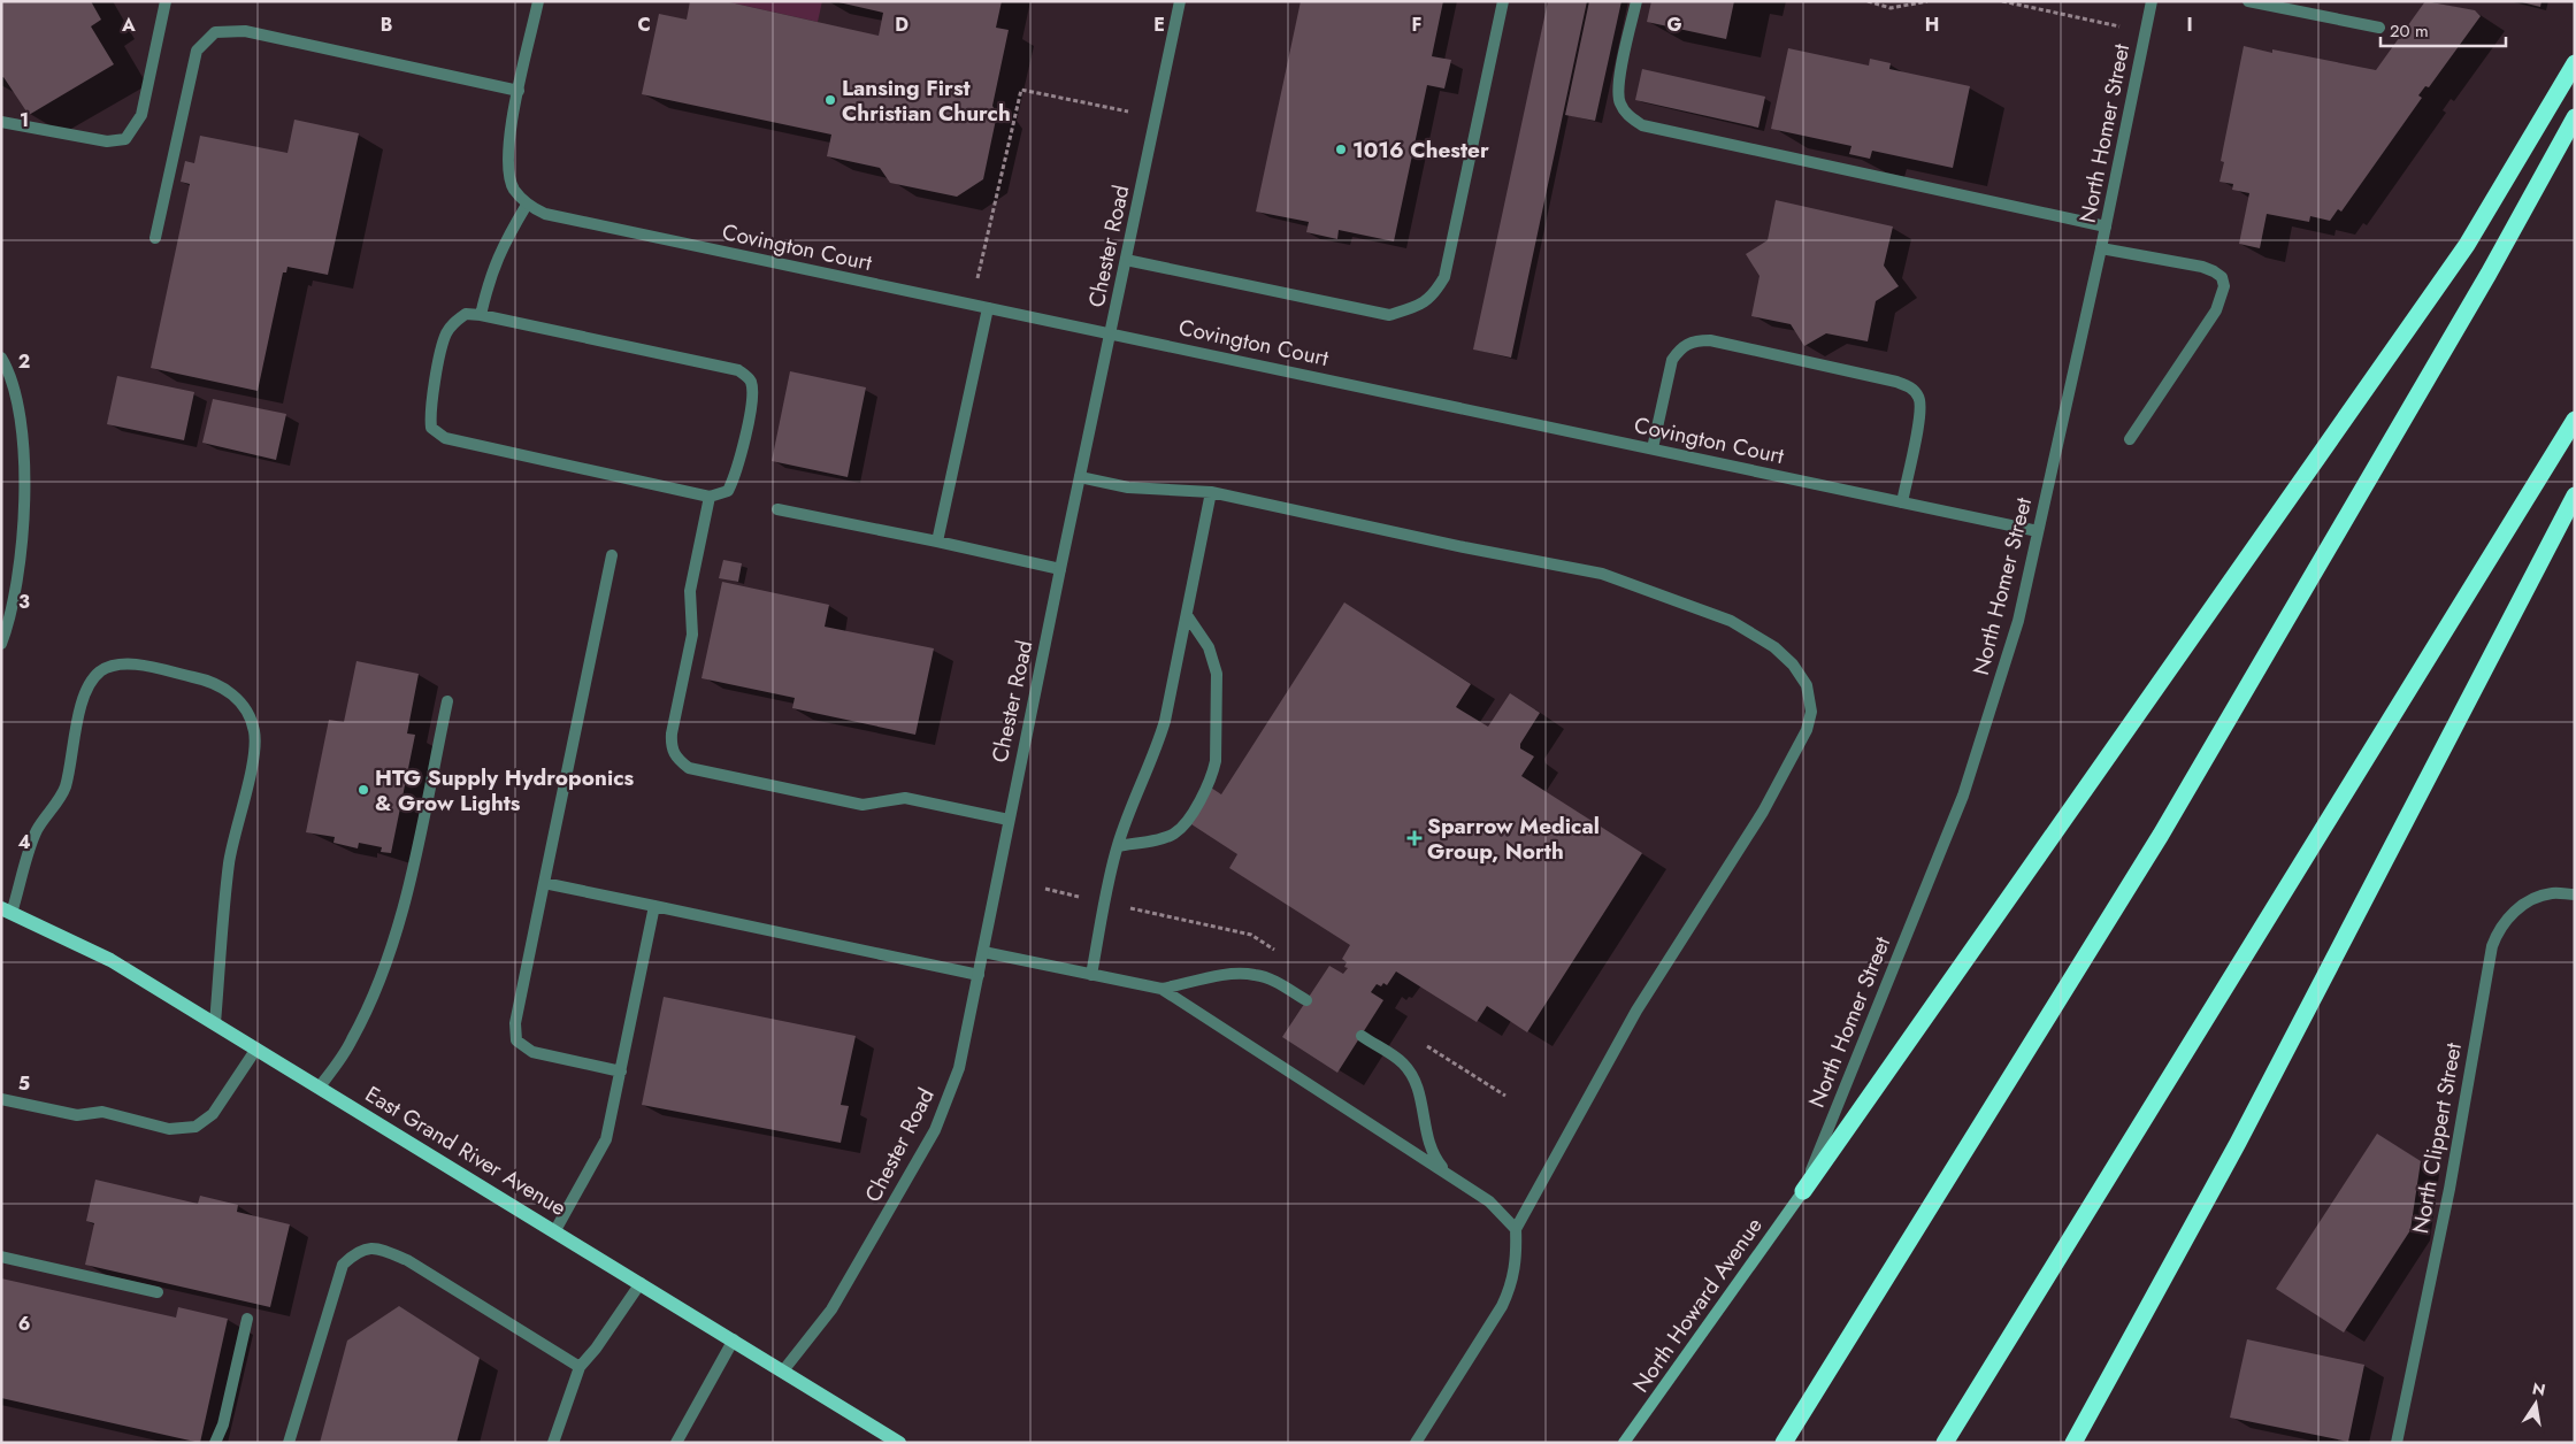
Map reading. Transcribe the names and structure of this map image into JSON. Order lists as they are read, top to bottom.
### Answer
{
  "streets": {
    "main road": ["East Grand River Avenue"],
    "street": [
      "North Homer Street",
      "Chester Road",
      "Covington Court",
      "North Clippert Street",
      "North Howard Avenue"
    ]
  },
  "crossings": [
    ["North Homer Street", "Covington Court"],
    ["North Homer Street", "North Howard Avenue"],
    ["Chester Road", "Covington Court"],
    ["Chester Road", "East Grand River Avenue"]
  ],
  "places": {
    "other": ["Lansing First Christian Church", "1016 Chester", "HTG Supply Hydroponics & Grow Lights"],
    "health": ["Sparrow Medical Group, North"]
  },
  "scale_bar": "20 m",
  "north": "top",
  "grid": {
    "columns": [
      "A",
      "B",
      "C",
      "D",
      "E",
      "F",
      "G",
      "H",
      "I"
    ],
    "rows": [
      "1",
      "2",
      "3",
      "4",
      "5",
      "6"
    ]
  }
}
